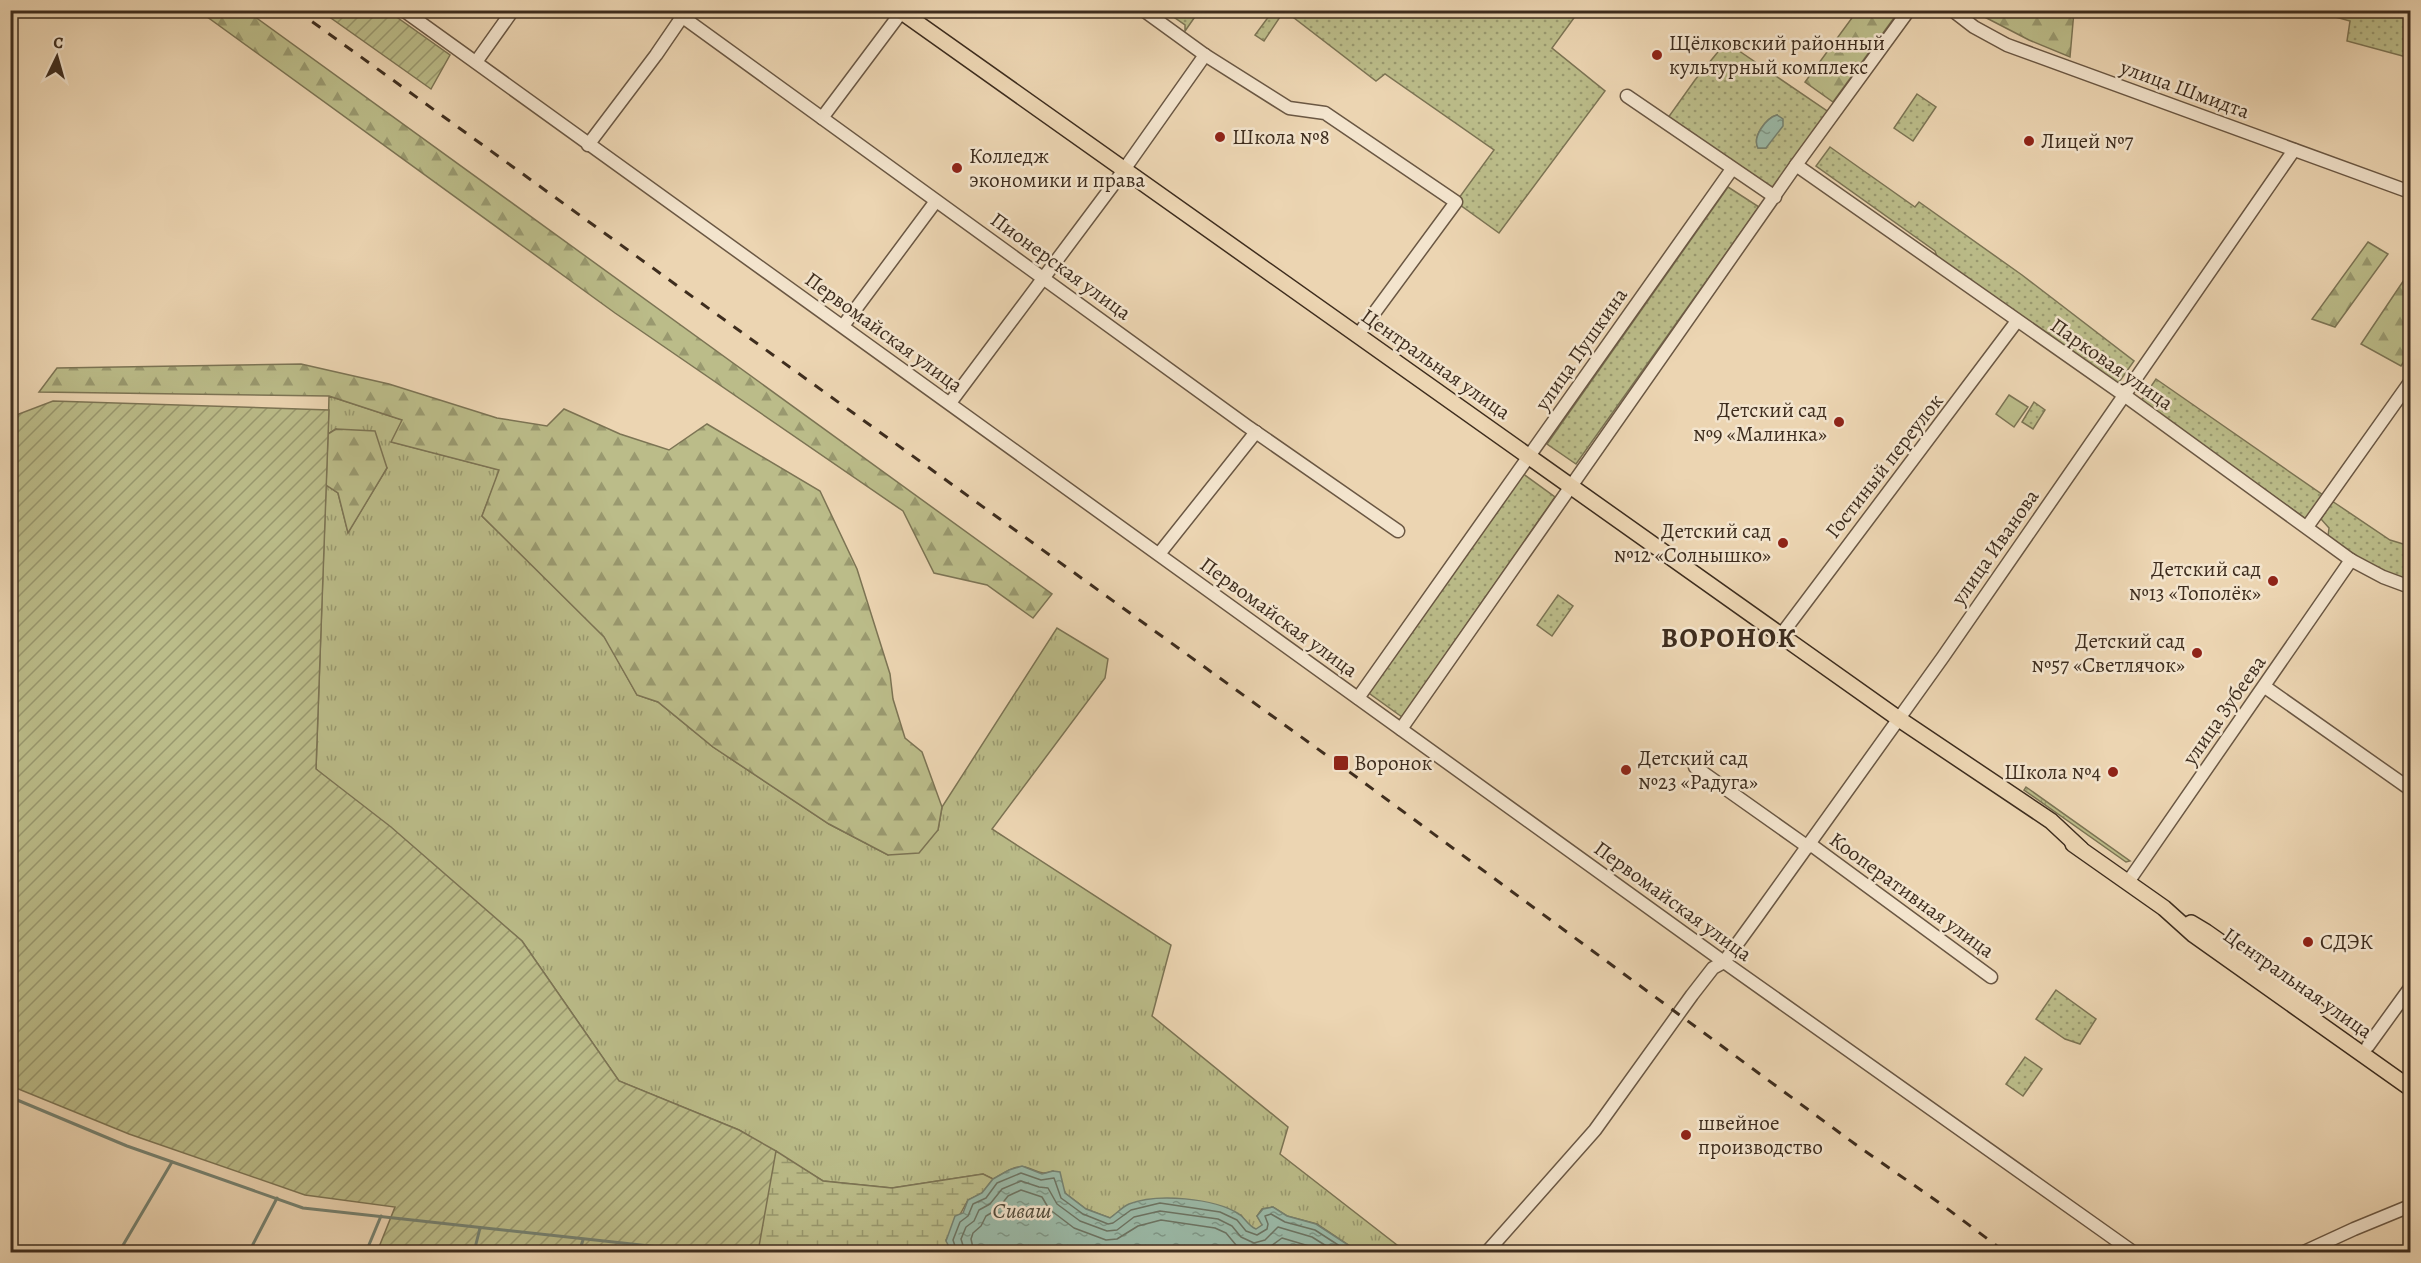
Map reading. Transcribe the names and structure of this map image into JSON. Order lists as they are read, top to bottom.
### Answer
{
  "streets": {
    "main road": ["Центральная улица"],
    "street": [
      "улица Шмидта",
      "Пионерская улица",
      "Первомайская улица",
      "улица Пушкина",
      "Парковая улица",
      "Гостиный переулок",
      "улица Иванова",
      "улица Зубеева",
      "Кооперативная улица"
    ]
  },
  "crossings": [
    ["улица Шмидта", "улица Иванова"],
    ["Первомайская улица", "улица Пушкина"],
    ["Первомайская улица", "улица Иванова"],
    ["улица Пушкина", "Центральная улица"],
    ["Центральная улица", "Гостиный переулок"],
    ["Центральная улица", "улица Иванова"],
    ["Центральная улица", "улица Зубеева"],
    ["Парковая улица", "Гостиный переулок"],
    ["Парковая улица", "улица Иванова"],
    ["Парковая улица", "улица Зубеева"],
    ["улица Иванова", "Кооперативная улица"]
  ],
  "districts": ["ВОРОНОК"],
  "water": ["Сиваш"],
  "places": {
    "other": [
      "Щёлковский районный культурный комплекс",
      "Школа №8",
      "Лицей №7",
      "Колледж экономики и права",
      "Детский сад №9 «Малинка»",
      "Детский сад №12 «Солнышко»",
      "Детский сад №13 «Тополёк»",
      "Детский сад №57 «Светлячок»",
      "Детский сад №23 «Радуга»",
      "Школа №4",
      "СДЭК",
      "швейное производство"
    ],
    "transit": ["Воронок"]
  },
  "north": "top"
}
